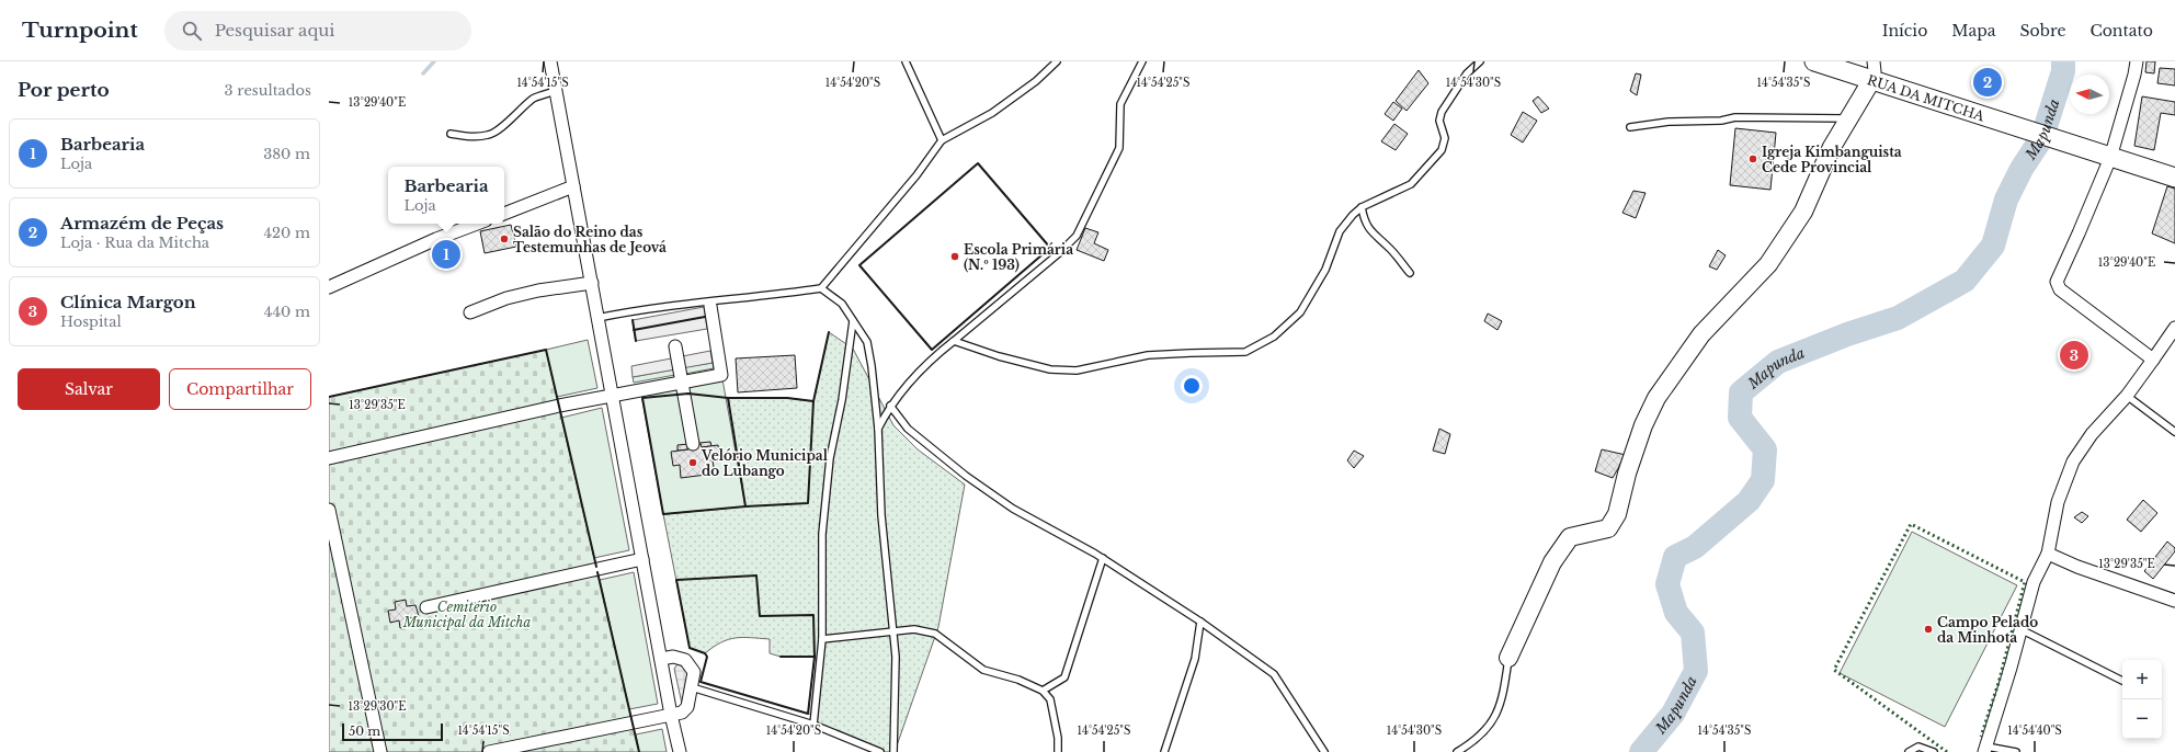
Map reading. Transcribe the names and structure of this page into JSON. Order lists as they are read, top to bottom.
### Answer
{
  "streets": {
    "main road": ["RUA DA MITCHA"]
  },
  "water": ["Mapunda"],
  "parks": ["Cemitério Municipal da Mitcha"],
  "places": [
    "Igreja Kimbanguista Cede Provincial",
    "Salão do Reino das Testemunhas de Jeová",
    "Escola Primária (N.º 193)",
    "Velório Municipal do Lubango",
    "Campo Pelado da Minhota"
  ],
  "scale_bar": "50 m",
  "north": "left",
  "page": {
    "header": "Turnpoint",
    "search": "Pesquisar aqui",
    "nav": [
      "Início",
      "Mapa",
      "Sobre",
      "Contato"
    ],
    "heading": ["Por perto", "3 resultados"],
    "pins": ["2", "1", "3"],
    "list": [
      {
        "mark": "1",
        "name": "Barbearia",
        "note": "Loja",
        "value": "380 m"
      },
      {
        "mark": "2",
        "name": "Armazém de Peças",
        "note": "Loja · Rua da Mitcha",
        "value": "420 m"
      },
      {
        "mark": "3",
        "name": "Clínica Margon",
        "note": "Hospital",
        "value": "440 m"
      }
    ],
    "popup": ["Barbearia", "Loja"],
    "buttons": ["Salvar", "Compartilhar"],
    "map_buttons": ["+", "−"],
    "scale": "50 m"
  },
  "coordinates": [
    "14°54'15\"S",
    "14°54'20\"S",
    "14°54'25\"S",
    "14°54'30\"S",
    "14°54'35\"S",
    "13°29'40\"E",
    "13°29'35\"E",
    "13°29'30\"E",
    "14°54'40\"S"
  ]
}
